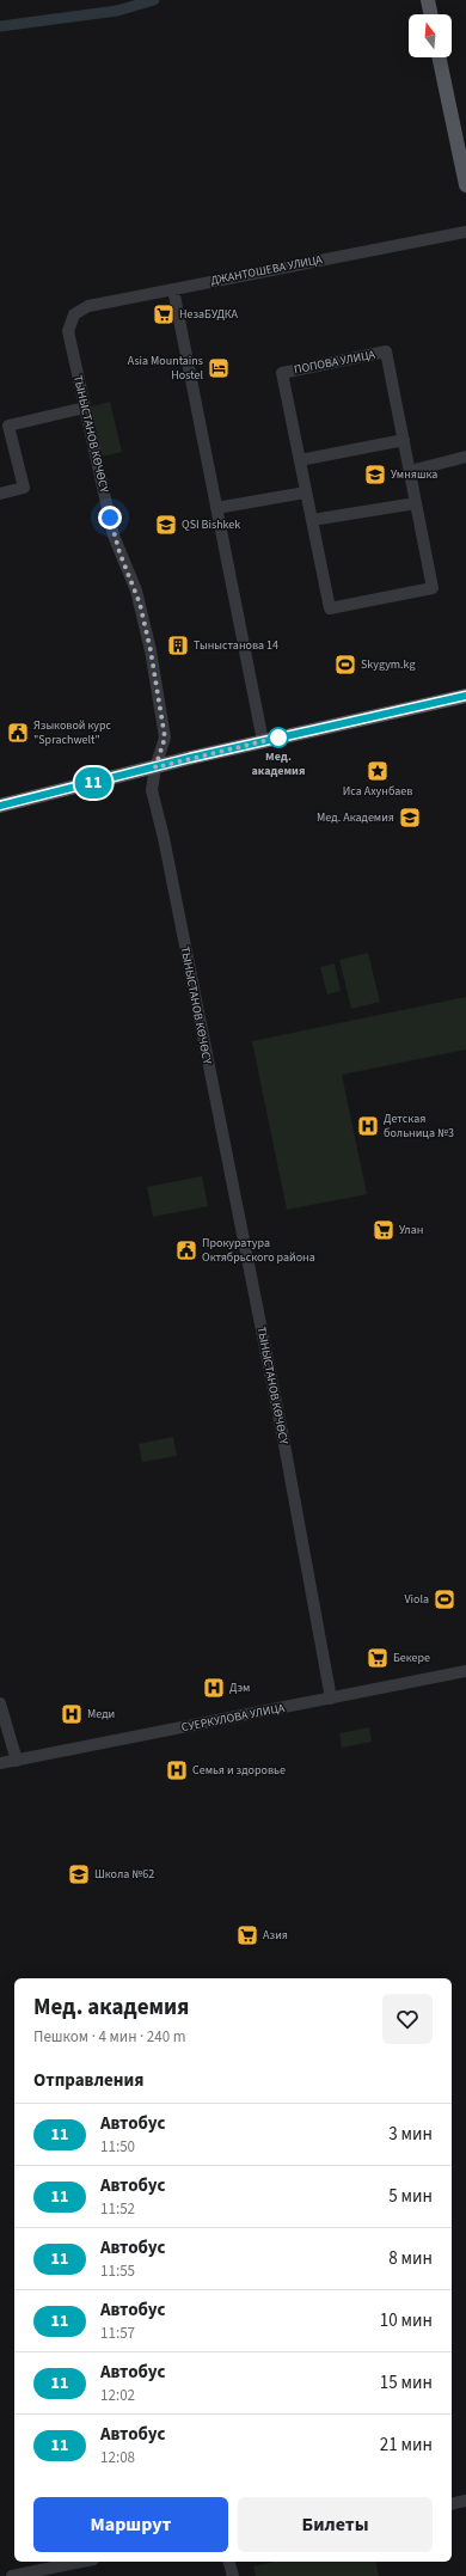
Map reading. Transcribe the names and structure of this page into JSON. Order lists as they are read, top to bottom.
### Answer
{
  "streets": {
    "street": [
      "ДЖАНТОШЕВА УЛИЦА",
      "ПОПОВА УЛИЦА",
      "ТЫНЫСТАНОВ КӨЧӨСҮ",
      "СУЕРКУЛОВА УЛИЦА"
    ]
  },
  "crossings": [
    ["ДЖАНТОШЕВА УЛИЦА", "ТЫНЫСТАНОВ КӨЧӨСҮ"],
    ["ТЫНЫСТАНОВ КӨЧӨСҮ", "СУЕРКУЛОВА УЛИЦА"]
  ],
  "places": {
    "supermarket": [
      "НезаБУДКА",
      "Улан",
      "Бекере",
      "Азия"
    ],
    "hotel": ["Asia Mountains Hostel"],
    "school or university": [
      "Умняшка",
      "QSI Bishkek",
      "Мед. Академия",
      "Школа №62"
    ],
    "building": ["Тыныстанова 14"],
    "sports": ["Skygym.kg", "Viola"],
    "public building": ["Языковой курс \"Sprachwelt\"", "Прокуратура Октябрьского района"],
    "other": ["Мед. академия"],
    "place": ["Иса Ахунбаев"],
    "hospital": [
      "Детская больница №3",
      "Дэм",
      "Меди",
      "Семья и здоровье"
    ]
  },
  "lines": ["bus line 11"],
  "north": "top",
  "page": {
    "on_map": "11",
    "heading": [
      ["Мед. академия", "Пешком · 4 мин · 240 m"],
      "Отправления"
    ],
    "list": [
      {
        "mark": "11",
        "name": "Автобус",
        "note": "11:50",
        "value": "3 мин"
      },
      {
        "mark": "11",
        "name": "Автобус",
        "note": "11:52",
        "value": "5 мин"
      },
      {
        "mark": "11",
        "name": "Автобус",
        "note": "11:55",
        "value": "8 мин"
      },
      {
        "mark": "11",
        "name": "Автобус",
        "note": "11:57",
        "value": "10 мин"
      },
      {
        "mark": "11",
        "name": "Автобус",
        "note": "12:02",
        "value": "15 мин"
      },
      {
        "mark": "11",
        "name": "Автобус",
        "note": "12:08",
        "value": "21 мин"
      }
    ],
    "buttons": ["Маршрут", "Билеты"]
  }
}
